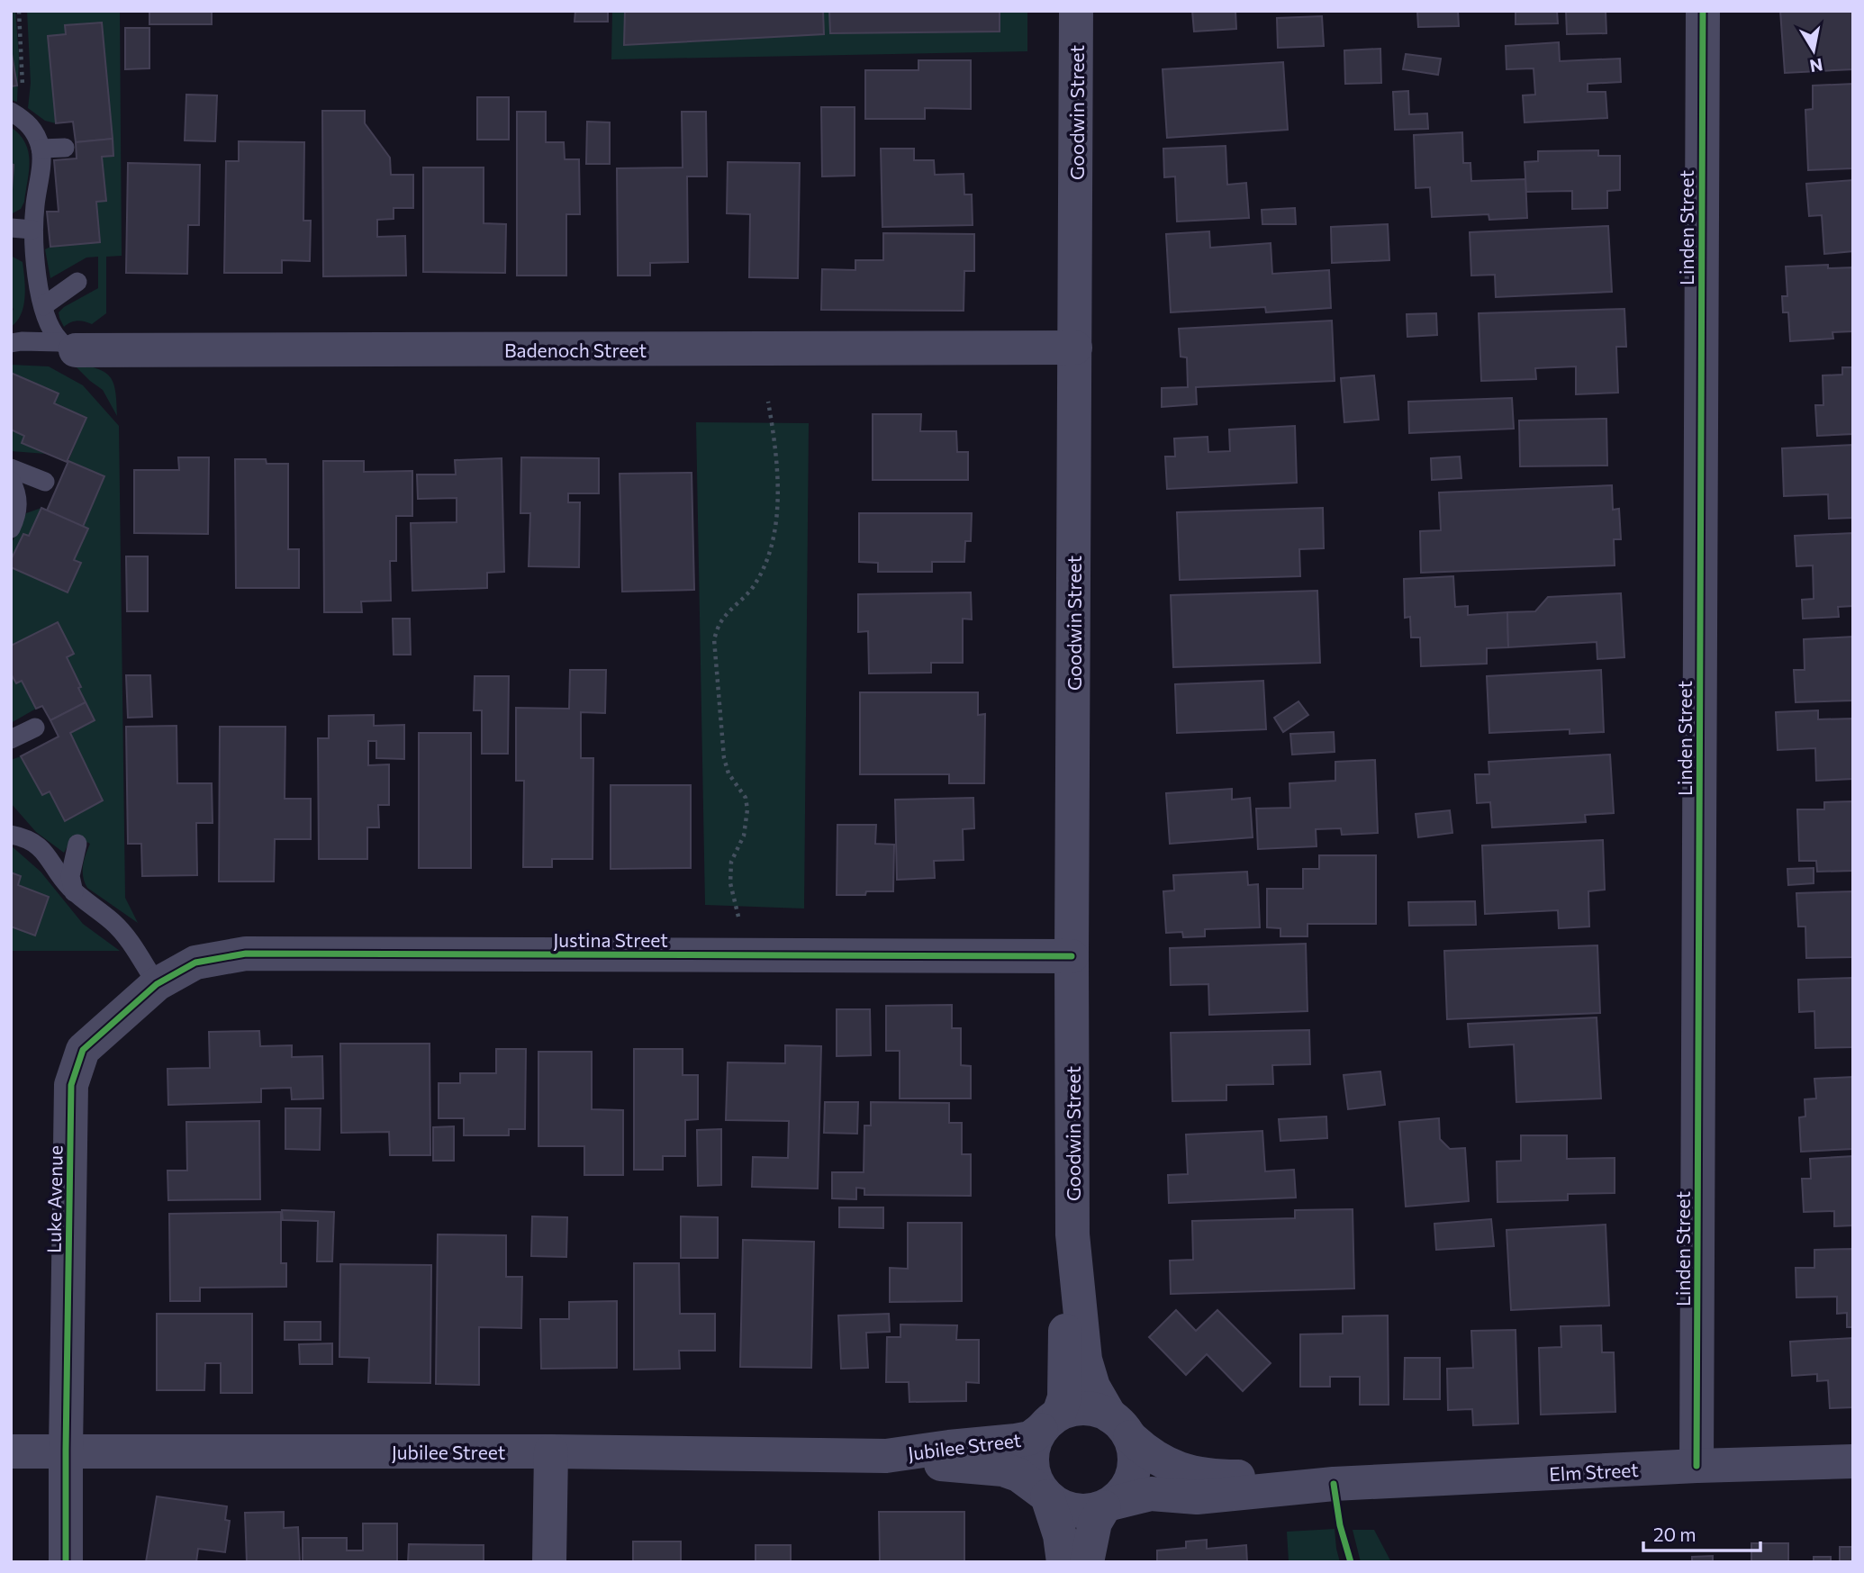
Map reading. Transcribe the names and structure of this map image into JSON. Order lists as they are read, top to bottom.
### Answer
{
  "streets": {
    "street": [
      "Goodwin Street",
      "Linden Street",
      "Badenoch Street",
      "Justina Street",
      "Luke Avenue",
      "Jubilee Street",
      "Elm Street"
    ]
  },
  "crossings": [
    ["Goodwin Street", "Badenoch Street"],
    ["Goodwin Street", "Justina Street"],
    ["Goodwin Street", "Jubilee Street"],
    ["Goodwin Street", "Elm Street"],
    ["Linden Street", "Elm Street"],
    ["Justina Street", "Luke Avenue"],
    ["Luke Avenue", "Jubilee Street"],
    ["Jubilee Street", "Elm Street"]
  ],
  "scale_bar": "20 m",
  "north": "bottom"
}
